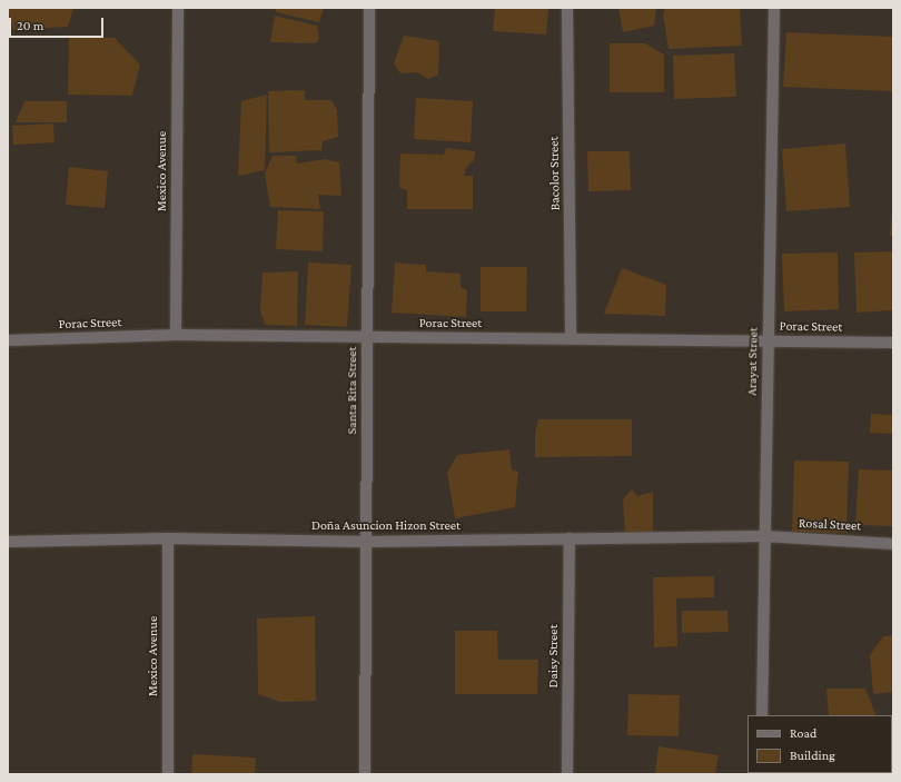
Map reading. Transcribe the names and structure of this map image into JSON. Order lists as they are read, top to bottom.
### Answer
{
  "streets": {
    "street": [
      "Mexico Avenue",
      "Bacolor Street",
      "Porac Street",
      "Arayat Street",
      "Santa Rita Street",
      "Rosal Street",
      "Doña Asuncion Hizon Street",
      "Daisy Street"
    ]
  },
  "crossings": [
    ["Mexico Avenue", "Porac Street"],
    ["Mexico Avenue", "Doña Asuncion Hizon Street"],
    ["Bacolor Street", "Porac Street"],
    ["Porac Street", "Arayat Street"],
    ["Porac Street", "Santa Rita Street"],
    ["Arayat Street", "Rosal Street"],
    ["Arayat Street", "Doña Asuncion Hizon Street"],
    ["Santa Rita Street", "Doña Asuncion Hizon Street"],
    ["Rosal Street", "Doña Asuncion Hizon Street"],
    ["Doña Asuncion Hizon Street", "Daisy Street"]
  ],
  "legend": ["Road", "Building"],
  "scale_bar": "20 m"
}
